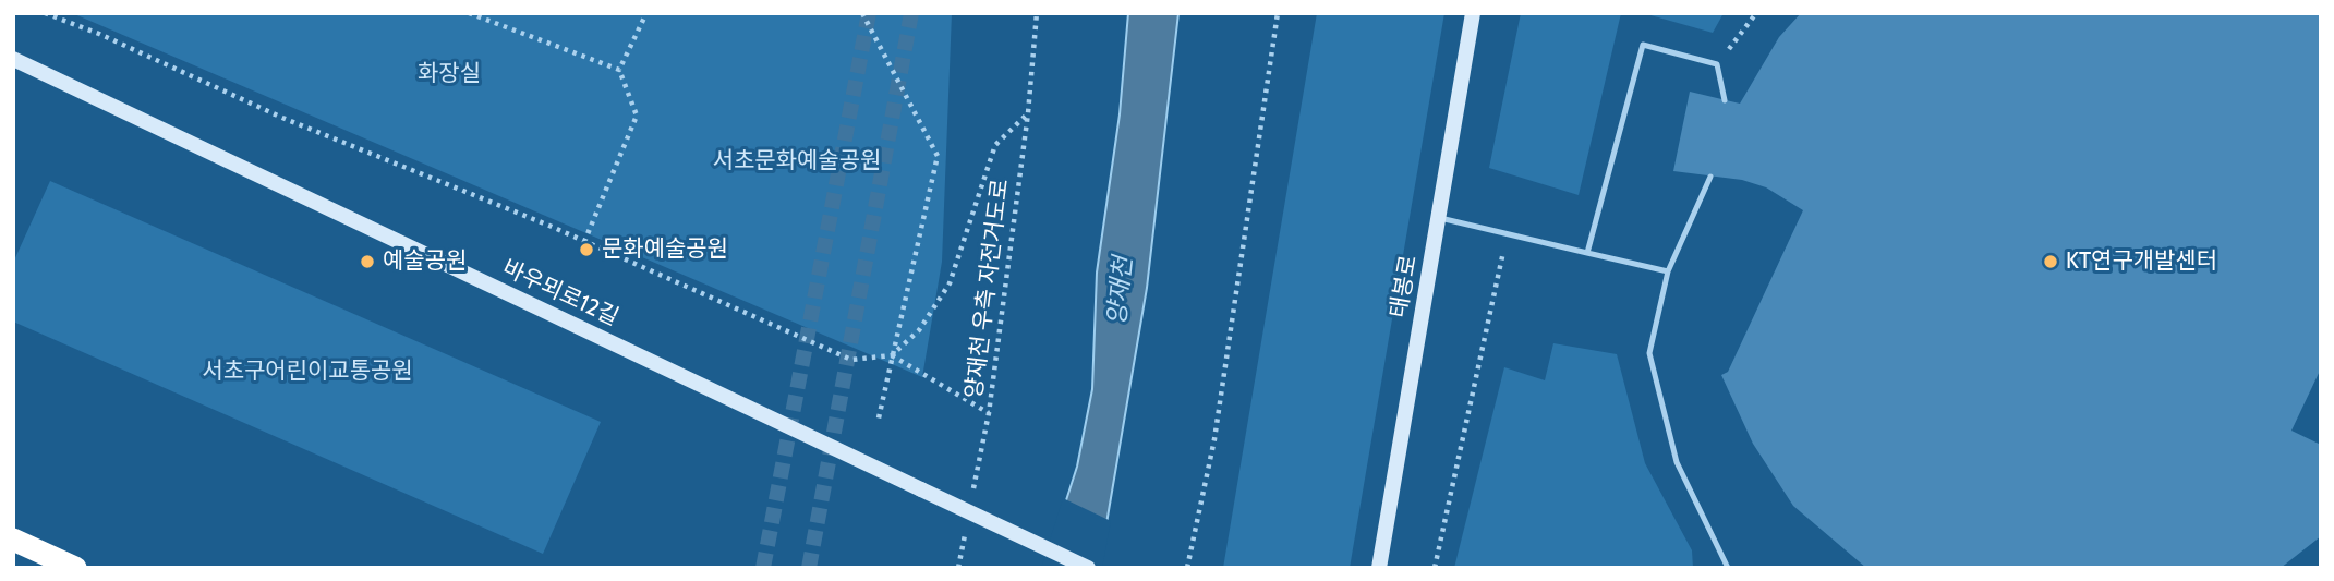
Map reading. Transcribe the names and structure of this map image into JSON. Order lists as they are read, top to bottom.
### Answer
{
  "streets": {
    "street": ["태봉로", "바우뫼로12길"],
    "path": ["양재천 우측 자전거도로"]
  },
  "water": ["양재천"],
  "parks": ["화장실", "서초문화예술공원", "서초구어린이교통공원"],
  "places": ["문화예술공원", "예술공원", "KT연구개발센터"]
}
